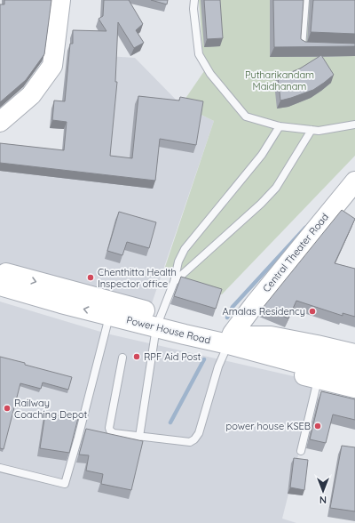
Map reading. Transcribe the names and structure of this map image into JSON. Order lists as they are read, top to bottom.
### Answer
{
  "streets": {
    "street": ["Central Theater Road", "Power House Road"]
  },
  "parks": ["Putharikandam Maidhanam"],
  "places": [
    "Chenthitta Health Inspector office",
    "Amalas Residency",
    "RPF Aid Post",
    "Railway Coaching Depot",
    "power house KSEB"
  ],
  "north": "bottom"
}
